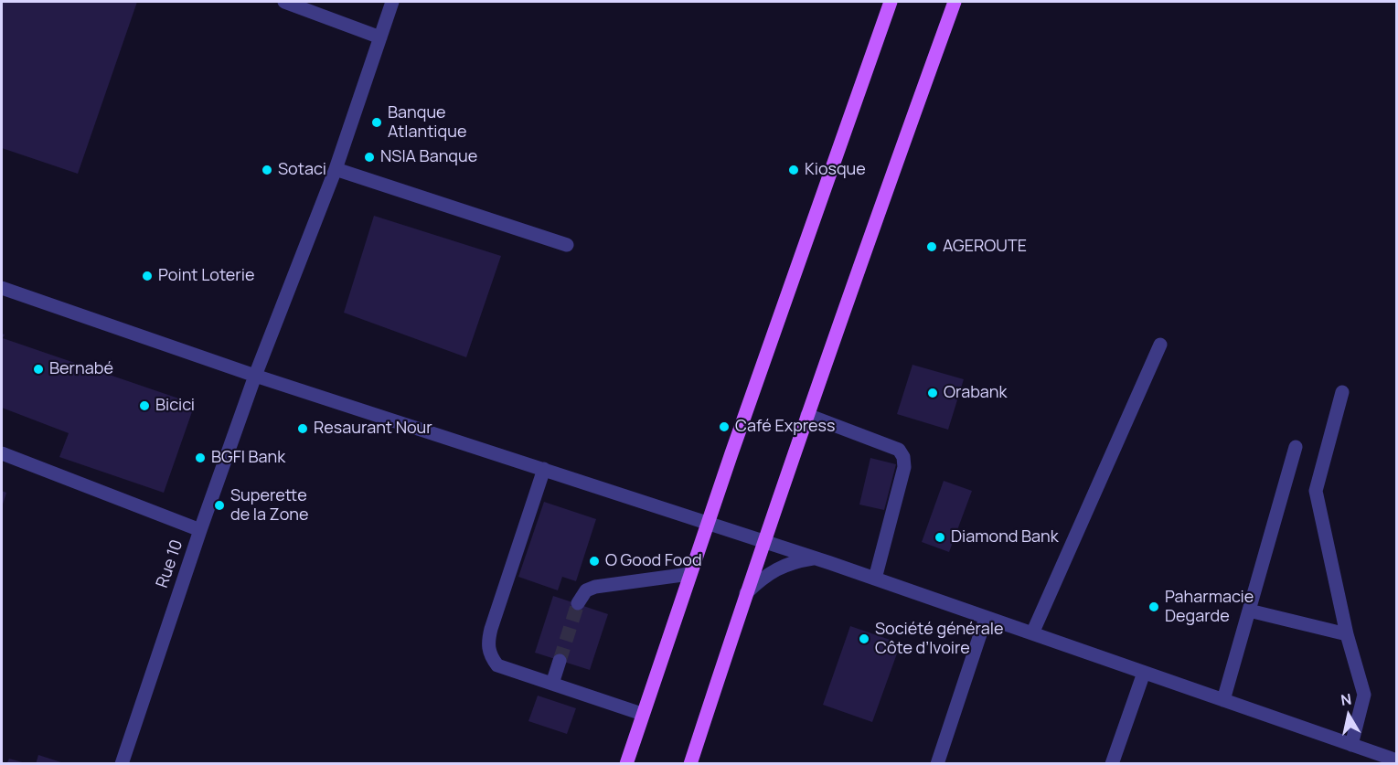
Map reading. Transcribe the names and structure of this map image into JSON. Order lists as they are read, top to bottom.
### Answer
{
  "streets": {
    "street": ["Rue 10"]
  },
  "places": [
    "Banque Atlantique",
    "NSIA Banque",
    "Sotaci",
    "Kiosque",
    "AGEROUTE",
    "Point Loterie",
    "Bernabé",
    "Orabank",
    "Bicici",
    "Café Express",
    "Resaurant Nour",
    "BGFI Bank",
    "Superette de la Zone",
    "Diamond Bank",
    "O Good Food",
    "Paharmacie Degarde",
    "Société générale Côte d’Ivoire"
  ],
  "north": "top"
}
